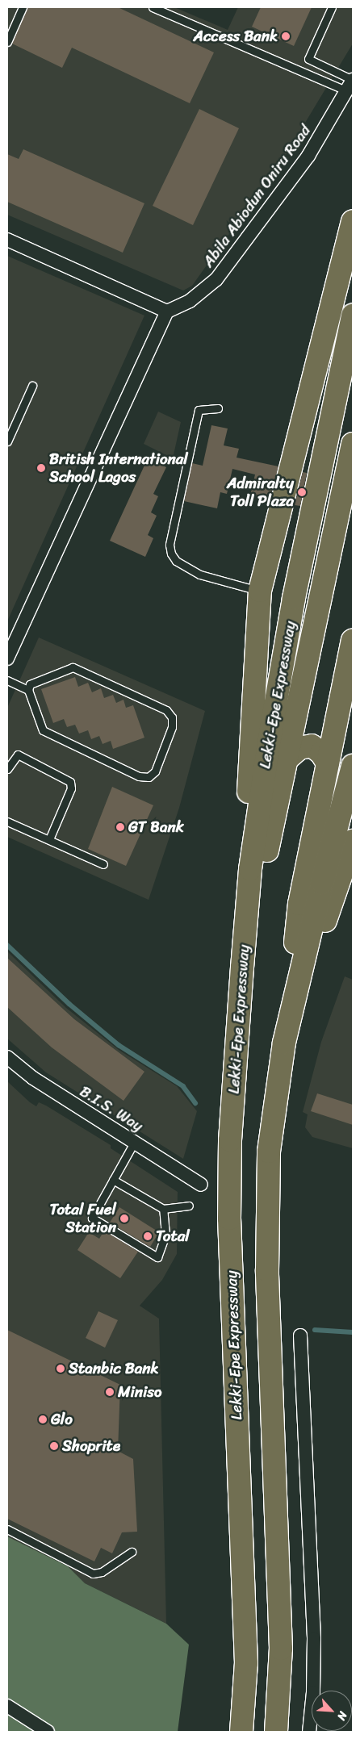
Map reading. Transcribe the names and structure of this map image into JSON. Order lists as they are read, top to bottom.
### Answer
{
  "streets": {
    "highway": ["Lekki-Epe Expressway"],
    "street": ["Abila Abiodun Oniru Road", "B.I.S. Way"]
  },
  "places": [
    "Access Bank",
    "British International School Lagos",
    "Admiralty Toll Plaza",
    "GT Bank",
    "Total Fuel Station",
    "Total",
    "Stanbic Bank",
    "Miniso",
    "Glo",
    "Shoprite"
  ],
  "north": "bottom right"
}
